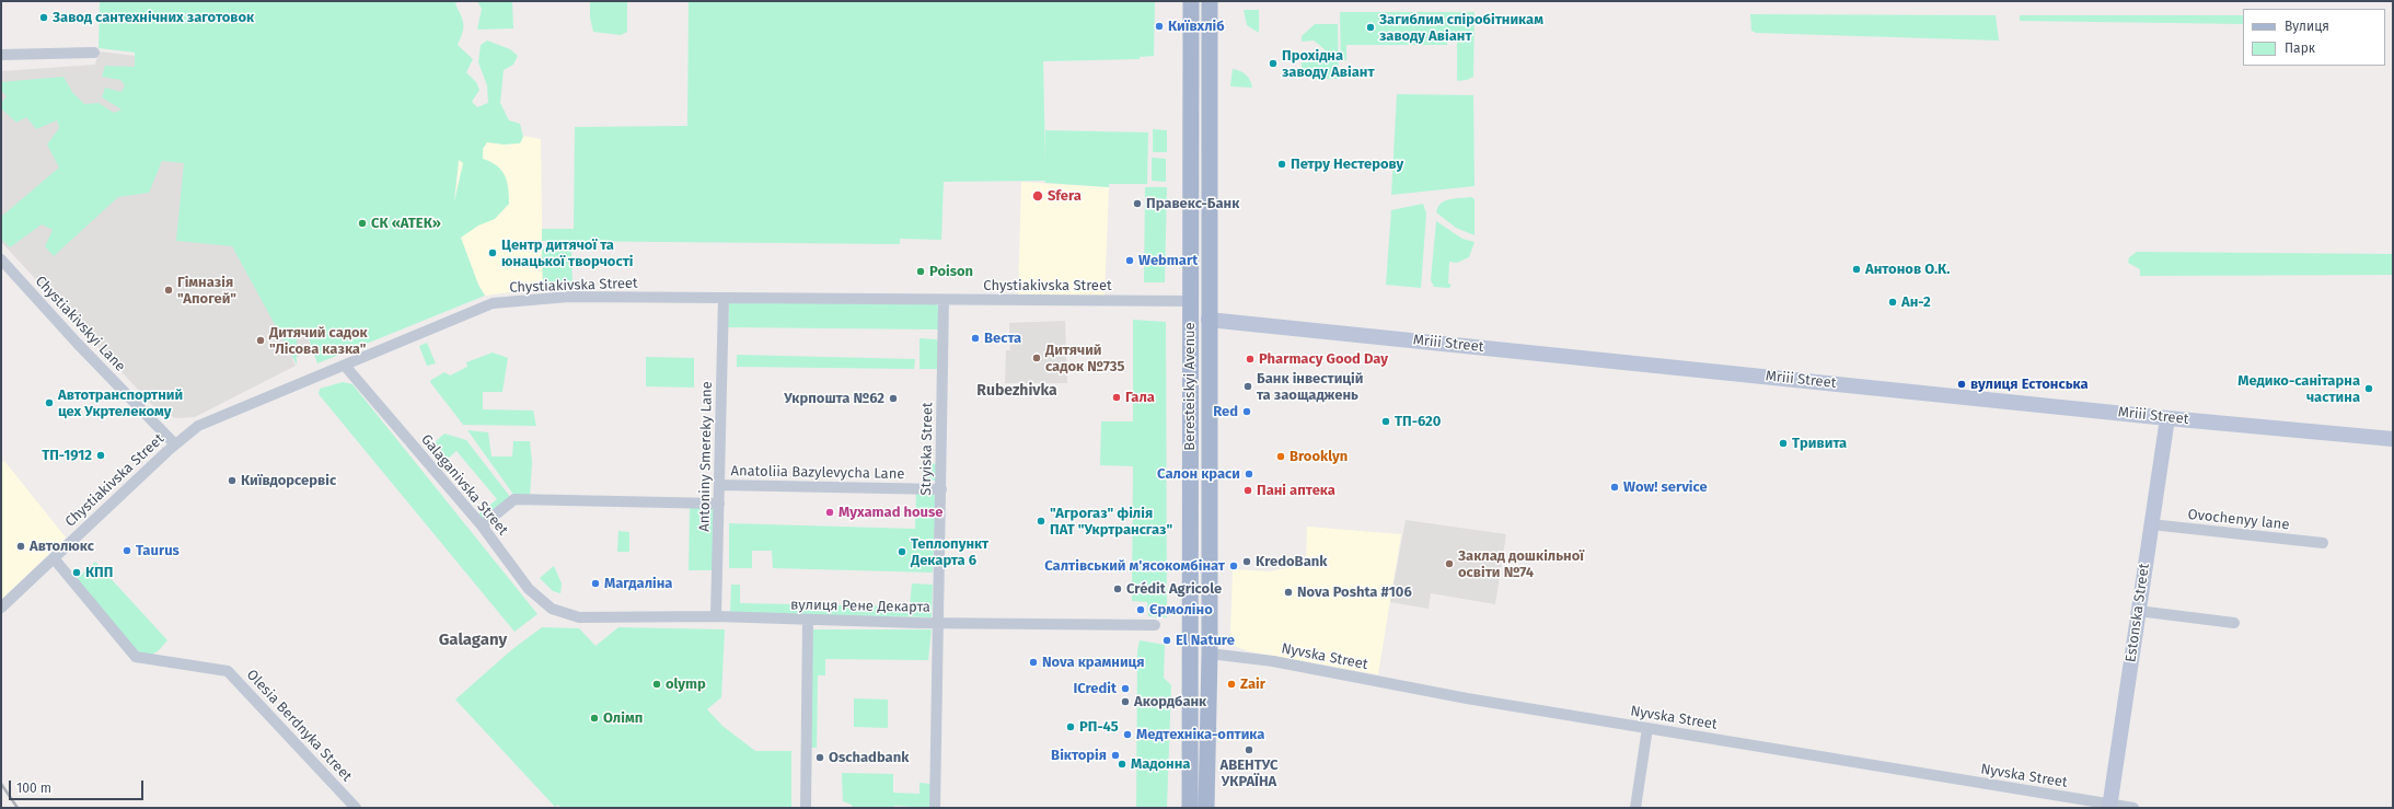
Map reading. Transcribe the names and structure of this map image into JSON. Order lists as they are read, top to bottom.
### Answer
{
  "streets": {
    "main road": ["Beresteiskyi Avenue"],
    "street": [
      "Chystiakivska Street",
      "Chystiakivskyi Lane",
      "Mriii Street",
      "Stryiska Street",
      "Antoniny Smereky Lane",
      "Anatoliia Bazylevycha Lane",
      "Galaganivska Street",
      "Ovochenyy lane",
      "вулиця Рене Декарта",
      "Estonska Street",
      "Nyvska Street",
      "Olesia Berdnyka Street"
    ]
  },
  "crossings": [
    ["Chystiakivska Street", "Chystiakivskyi Lane"],
    ["Chystiakivska Street", "Beresteiskyi Avenue"],
    ["Chystiakivska Street", "Stryiska Street"],
    ["Chystiakivska Street", "Antoniny Smereky Lane"],
    ["Chystiakivska Street", "Galaganivska Street"],
    ["Chystiakivska Street", "Olesia Berdnyka Street"],
    ["Mriii Street", "Beresteiskyi Avenue"],
    ["Mriii Street", "Estonska Street"],
    ["Beresteiskyi Avenue", "Nyvska Street"],
    ["Stryiska Street", "Anatoliia Bazylevycha Lane"],
    ["Stryiska Street", "вулиця Рене Декарта"],
    ["Antoniny Smereky Lane", "Anatoliia Bazylevycha Lane"],
    ["Antoniny Smereky Lane", "вулиця Рене Декарта"],
    ["Galaganivska Street", "вулиця Рене Декарта"],
    ["Ovochenyy lane", "Estonska Street"],
    ["Estonska Street", "Nyvska Street"]
  ],
  "districts": ["Rubezhivka", "Galagany"],
  "places": [
    "Завод сантехнічних заготовок",
    "Київхліб",
    "Загиблим спіробітникам заводу Авіант",
    "Прохідна заводу Авіант",
    "Петру Нестерову",
    "Sfera",
    "Правекс-Банк",
    "СК «АТЕК»",
    "Центр дитячої та юнацької творчості",
    "Webmart",
    "Антонов О.К.",
    "Poison",
    "Гімназія \"Апогей\"",
    "Ан-2",
    "Веста",
    "Дитячий садок \"Лісова казка\"",
    "Дитячий садок №735",
    "Pharmacy Good Day",
    "вулиця Естонська",
    "Банк інвестицій та заощаджень",
    "Медико-санітарна частина",
    "Гала",
    "Укрпошта №62",
    "Автотранспортний цех Укртелекому",
    "Red",
    "ТП-620",
    "Тривита",
    "ТП-1912",
    "Brooklyn",
    "Салон краси",
    "Київдорсервіс",
    "Wow! service",
    "Пані аптека",
    "Myxamad house",
    "\"Агрогаз\" філія ПАТ \"Укртрансгаз\"",
    "Автолюкс",
    "Taurus",
    "Теплопункт Декарта 6",
    "KredoBank",
    "Заклад дошкільної освіти №74",
    "Салтівський м'ясокомбінат",
    "КПП",
    "Магдаліна",
    "Crédit Agricole",
    "Nova Poshta #106",
    "Єрмоліно",
    "El Nature",
    "Nova крамниця",
    "olymp",
    "Zair",
    "ICredit",
    "Акордбанк",
    "Олімп",
    "РП-45",
    "Медтехніка-оптика",
    "АВЕНТУС УКРАЇНА",
    "Вікторія",
    "Oschadbank",
    "Мадонна"
  ],
  "legend": ["Вулиця", "Парк"],
  "scale_bar": "100 m"
}
